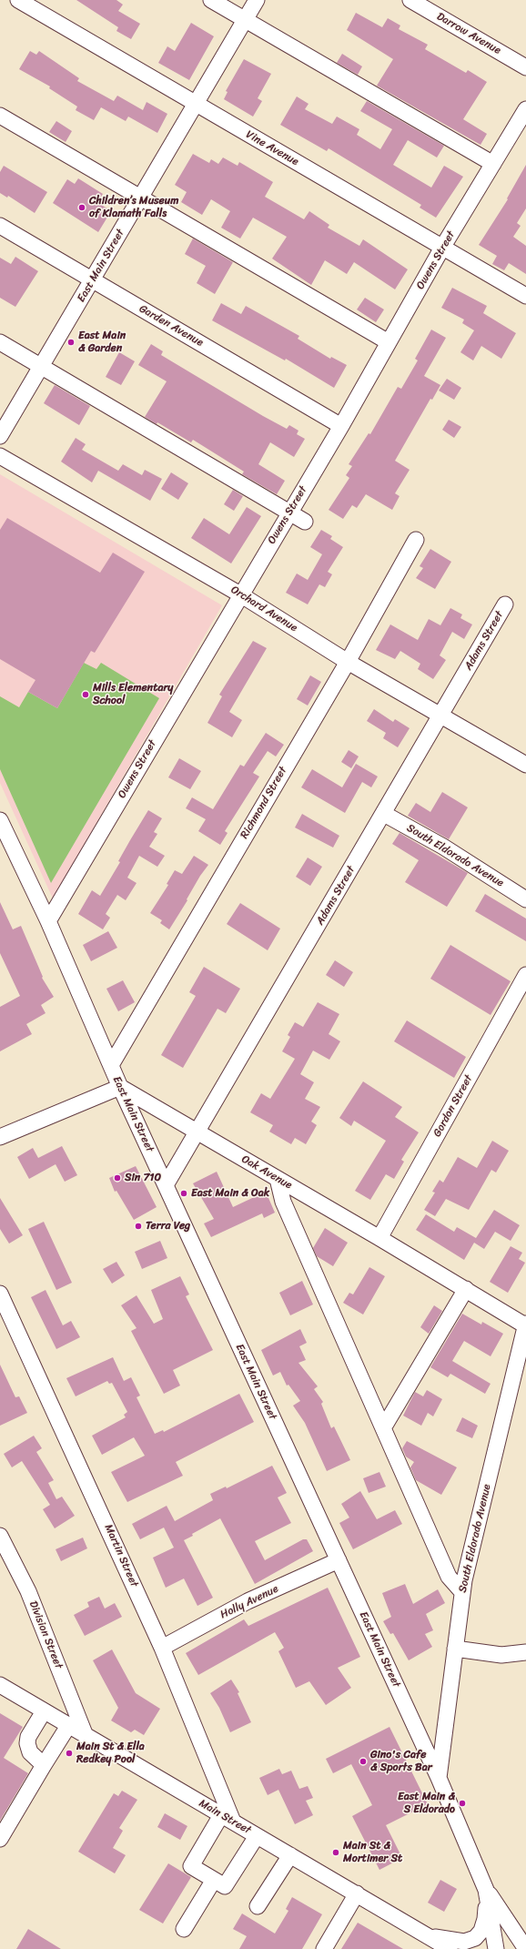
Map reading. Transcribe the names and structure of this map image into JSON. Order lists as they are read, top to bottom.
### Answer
{
  "streets": {
    "street": [
      "Darrow Avenue",
      "Vine Avenue",
      "Owens Street",
      "East Main Street",
      "Garden Avenue",
      "Orchard Avenue",
      "Adams Street",
      "Richmond Street",
      "South Eldorado Avenue",
      "Gordon Street",
      "Oak Avenue",
      "Martin Street",
      "Holly Avenue",
      "Division Street",
      "Main Street"
    ]
  },
  "crossings": [
    ["Vine Avenue", "Owens Street"],
    ["Vine Avenue", "East Main Street"],
    ["Owens Street", "East Main Street"],
    ["Owens Street", "Garden Avenue"],
    ["Owens Street", "Orchard Avenue"],
    ["East Main Street", "Garden Avenue"],
    ["East Main Street", "Adams Street"],
    ["East Main Street", "Richmond Street"],
    ["East Main Street", "South Eldorado Avenue"],
    ["East Main Street", "Oak Avenue"],
    ["East Main Street", "Holly Avenue"],
    ["Orchard Avenue", "Adams Street"],
    ["Orchard Avenue", "Richmond Street"],
    ["Adams Street", "South Eldorado Avenue"],
    ["Adams Street", "Oak Avenue"],
    ["South Eldorado Avenue", "Oak Avenue"],
    ["Gordon Street", "Oak Avenue"],
    ["Martin Street", "Holly Avenue"],
    ["Martin Street", "Main Street"],
    ["Division Street", "Main Street"]
  ],
  "places": [
    "Children’s Museum of Klamath Falls",
    "East Main & Garden",
    "Mills Elementary School",
    "Sin 710",
    "East Main & Oak",
    "Terra Veg",
    "Main St & Ella Redkey Pool",
    "Gino's Cafe & Sports Bar",
    "East Main & S Eldorado",
    "Main St & Mortimer St"
  ]
}
